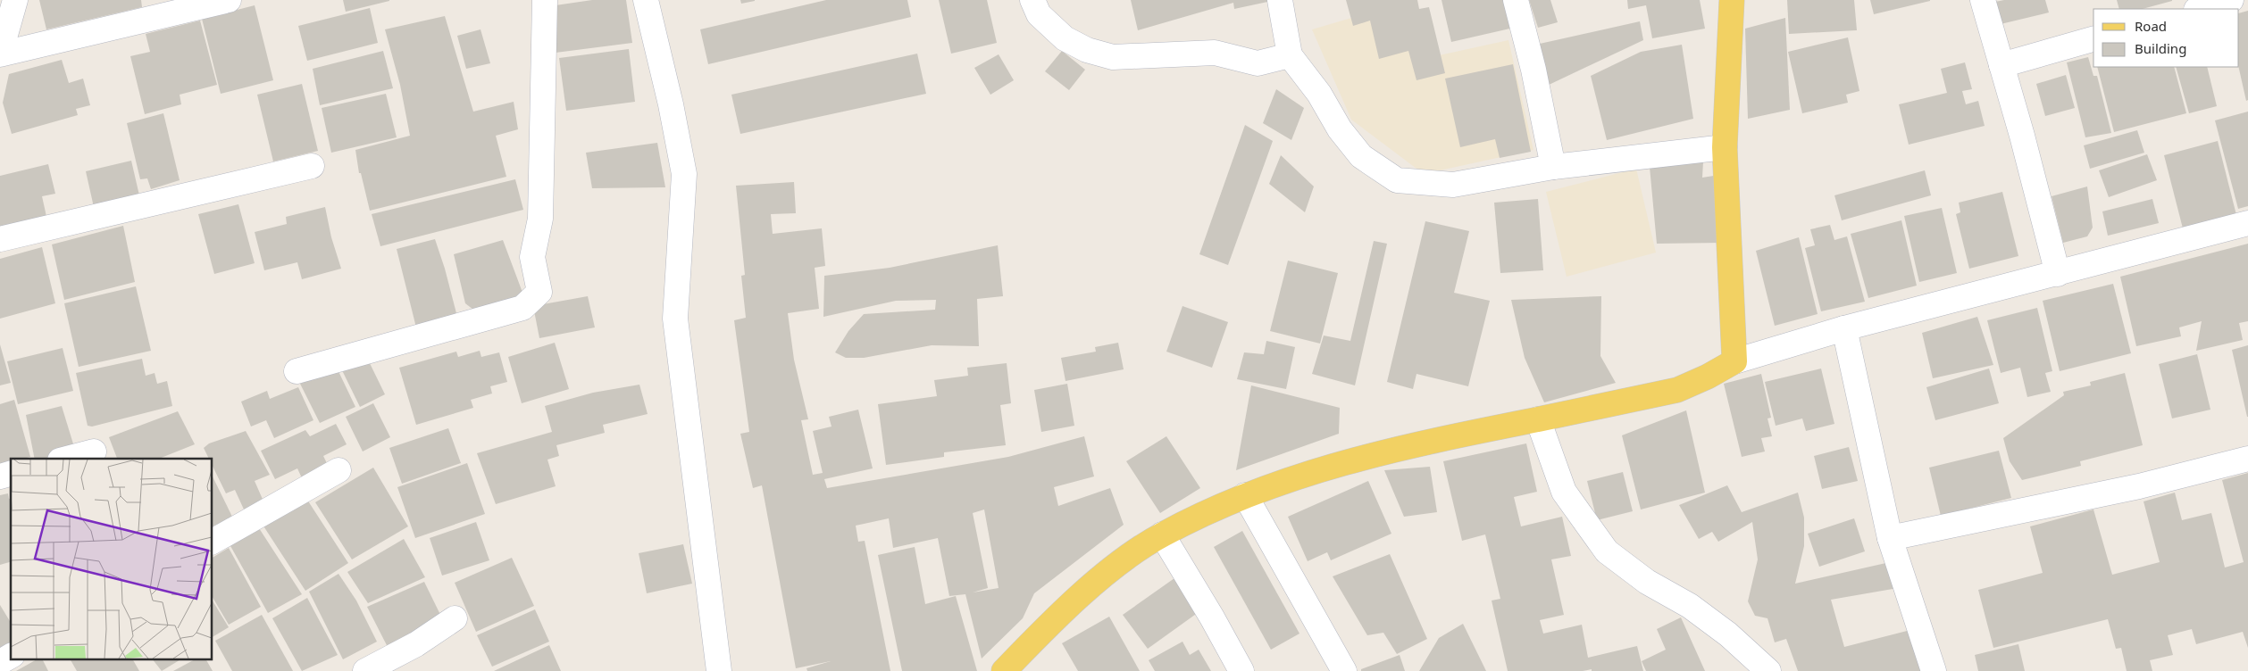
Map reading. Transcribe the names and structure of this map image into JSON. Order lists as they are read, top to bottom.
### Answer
{
  "legend": ["Road", "Building"]
}
